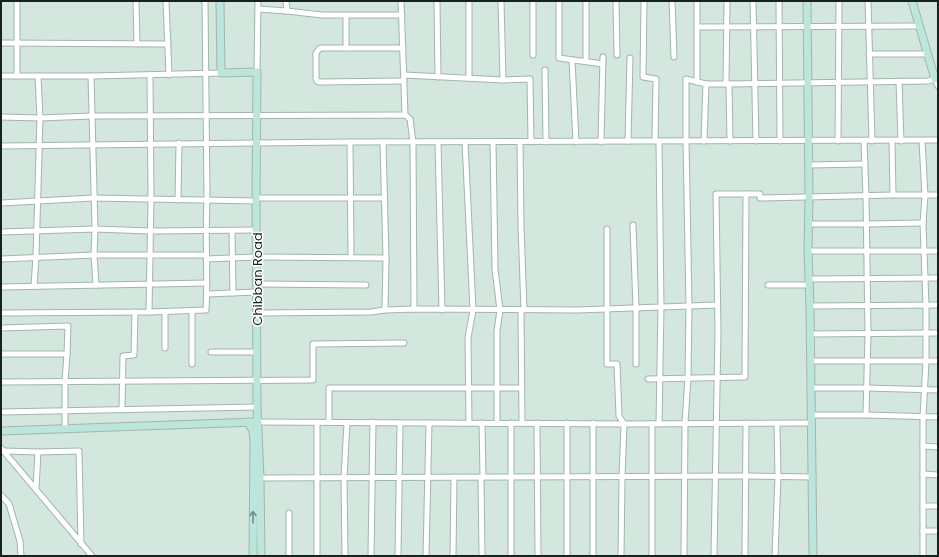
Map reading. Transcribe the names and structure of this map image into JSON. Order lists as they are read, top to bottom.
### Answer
{
  "streets": {
    "street": ["Chibban Road"]
  }
}
